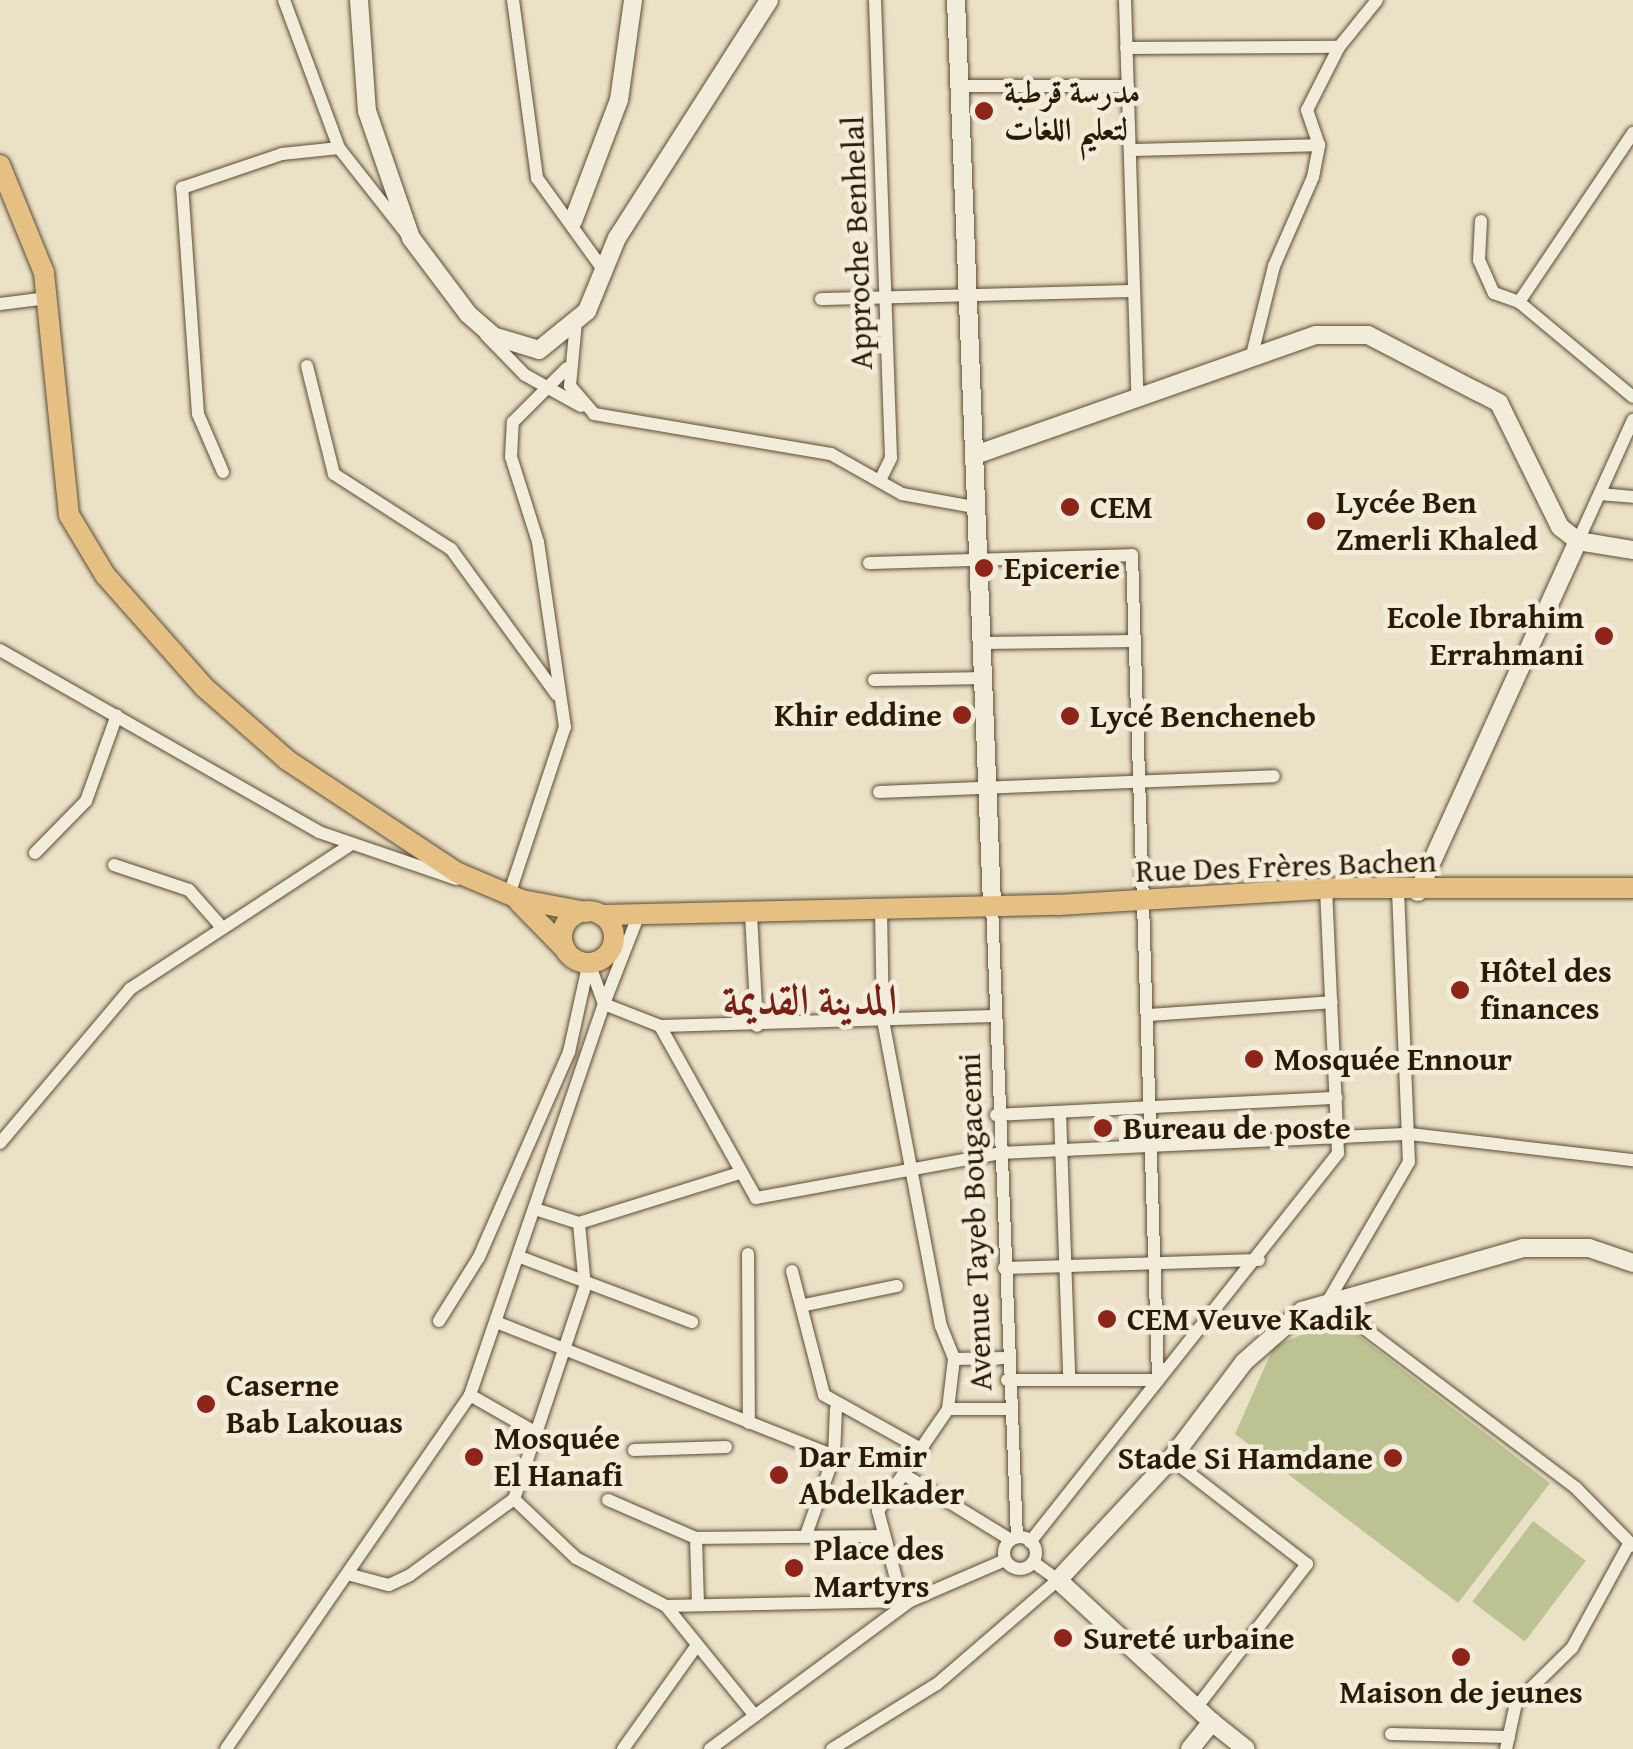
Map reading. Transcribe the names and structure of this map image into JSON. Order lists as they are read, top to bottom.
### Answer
{
  "streets": {
    "main road": ["Rue Des Frères Bachen"],
    "street": ["Approche Benhelal", "Avenue Tayeb Bougacemi"]
  },
  "crossings": [
    ["Rue Des Frères Bachen", "Avenue Tayeb Bougacemi"]
  ],
  "districts": ["المدينة القديمة"],
  "places": [
    "مدرسة قرطبة لتعليم اللغات",
    "CEM",
    "Lycée Ben Zmerli Khaled",
    "Epicerie",
    "Ecole Ibrahim Errahmani",
    "Khir eddine",
    "Lycé Bencheneb",
    "Hôtel des finances",
    "Mosquée Ennour",
    "Bureau de poste",
    "CEM Veuve Kadik",
    "Caserne Bab Lakouas",
    "Mosquée El Hanafi",
    "Stade Si Hamdane",
    "Dar Emir Abdelkader",
    "Place des Martyrs",
    "Sureté urbaine",
    "Maison de jeunes"
  ]
}
